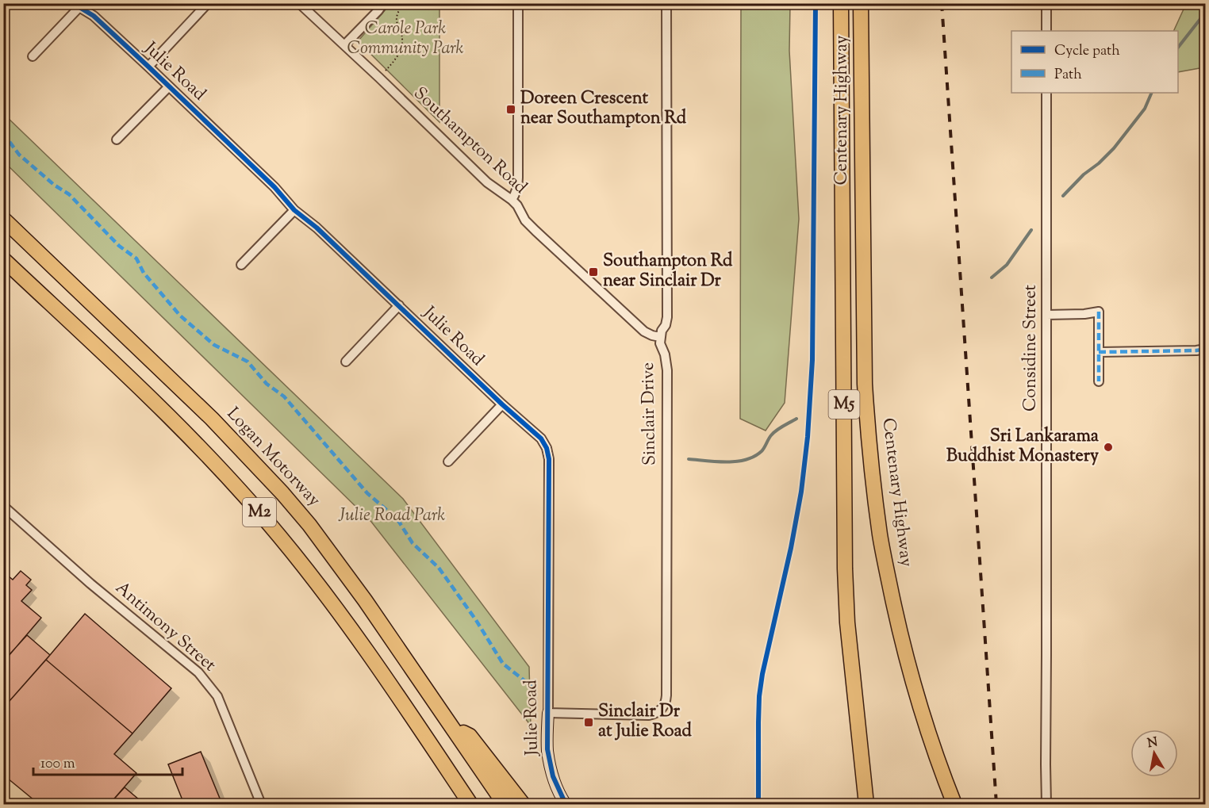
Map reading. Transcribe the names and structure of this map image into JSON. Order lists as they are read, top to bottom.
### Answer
{
  "streets": {
    "highway": [
      "Centenary Highway",
      "M5",
      "Logan Motorway",
      "M2"
    ],
    "street": [
      "Julie Road",
      "Southampton Road",
      "Considine Street",
      "Sinclair Drive",
      "Antimony Street"
    ]
  },
  "crossings": [
    ["Julie Road", "Sinclair Drive"],
    ["Southampton Road", "Sinclair Drive"]
  ],
  "parks": ["Carole Park Community Park", "Julie Road Park"],
  "places": {
    "transit": ["Doreen Crescent near Southampton Rd", "Southampton Rd near Sinclair Dr", "Sinclair Dr at Julie Road"],
    "other": ["Sri Lankarama Buddhist Monastery"]
  },
  "legend": ["Cycle path", "Path"],
  "scale_bar": "100 m",
  "north": "top"
}
